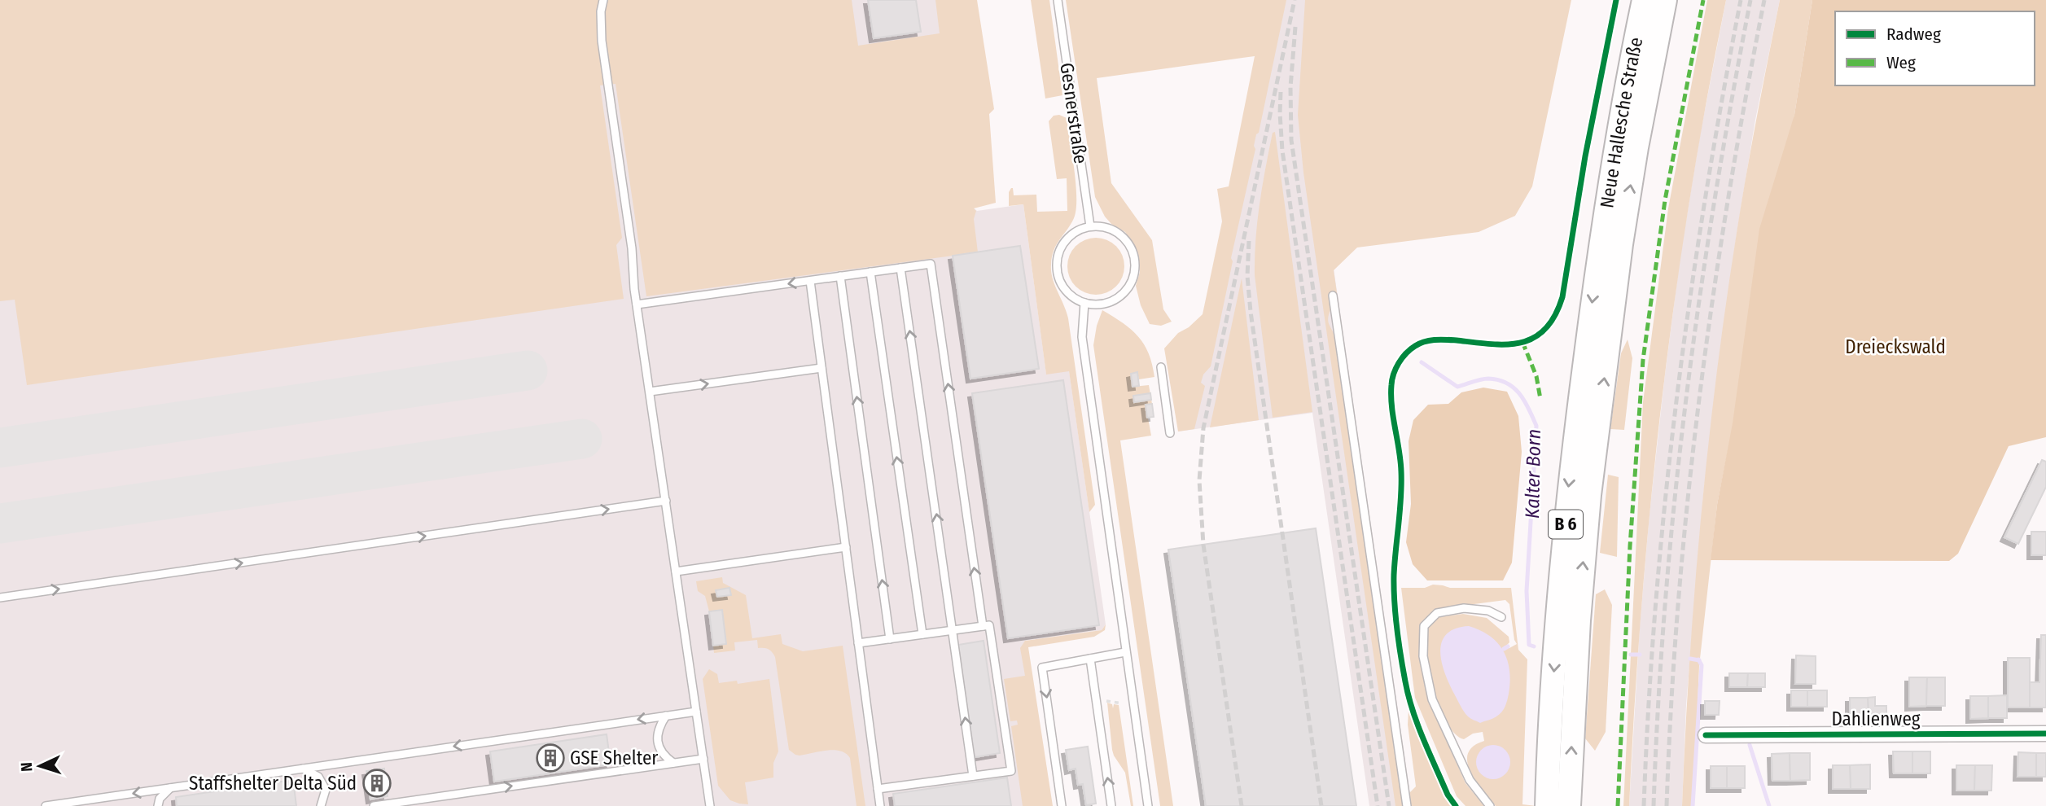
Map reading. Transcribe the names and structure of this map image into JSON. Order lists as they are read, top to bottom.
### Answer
{
  "streets": {
    "main road": ["Neue Hallesche Straße", "B 6"],
    "street": ["Dahlienweg"],
    "lane": ["Gesnerstraße"]
  },
  "crossings": [
    ["Neue Hallesche Straße", "B 6"]
  ],
  "water": ["Kalter Born"],
  "parks": ["Dreieckswald"],
  "places": {
    "building": ["GSE Shelter", "Staffshelter Delta Süd"]
  },
  "legend": ["Radweg", "Weg"],
  "north": "left"
}
